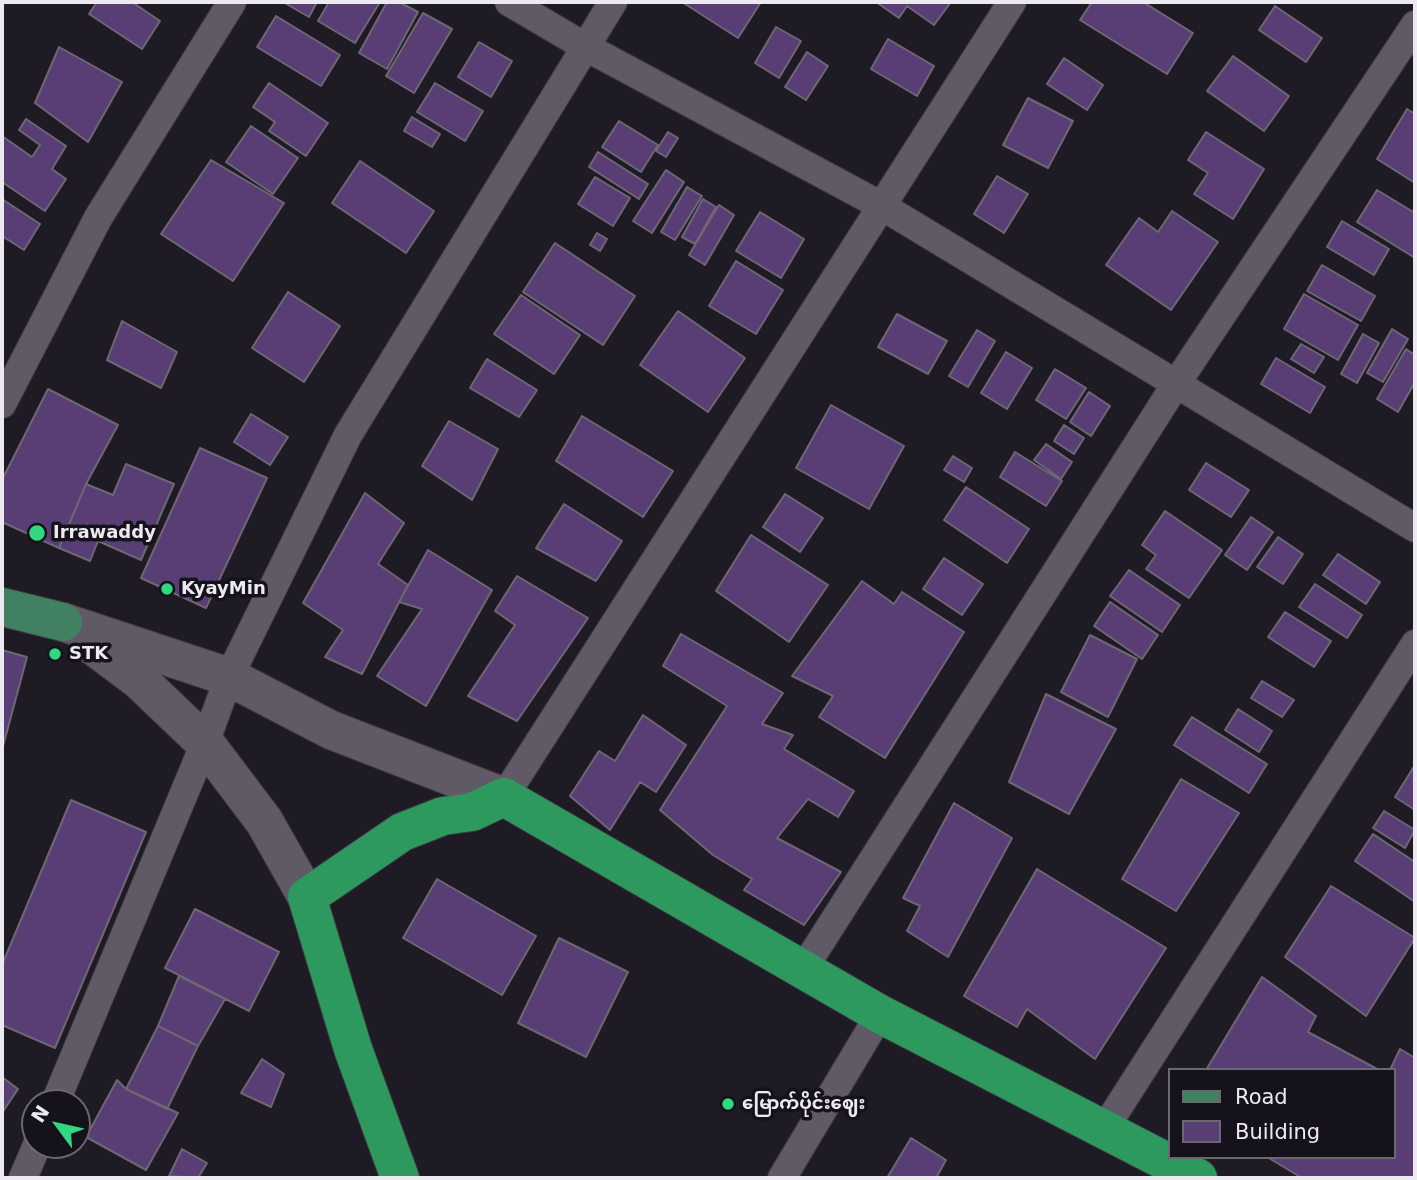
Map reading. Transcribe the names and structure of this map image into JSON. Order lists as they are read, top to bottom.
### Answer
{
  "places": [
    "Irrawaddy",
    "KyayMin",
    "STK",
    "မြောက်ပိုင်းဈေး"
  ],
  "legend": ["Road", "Building"],
  "north": "top left"
}
